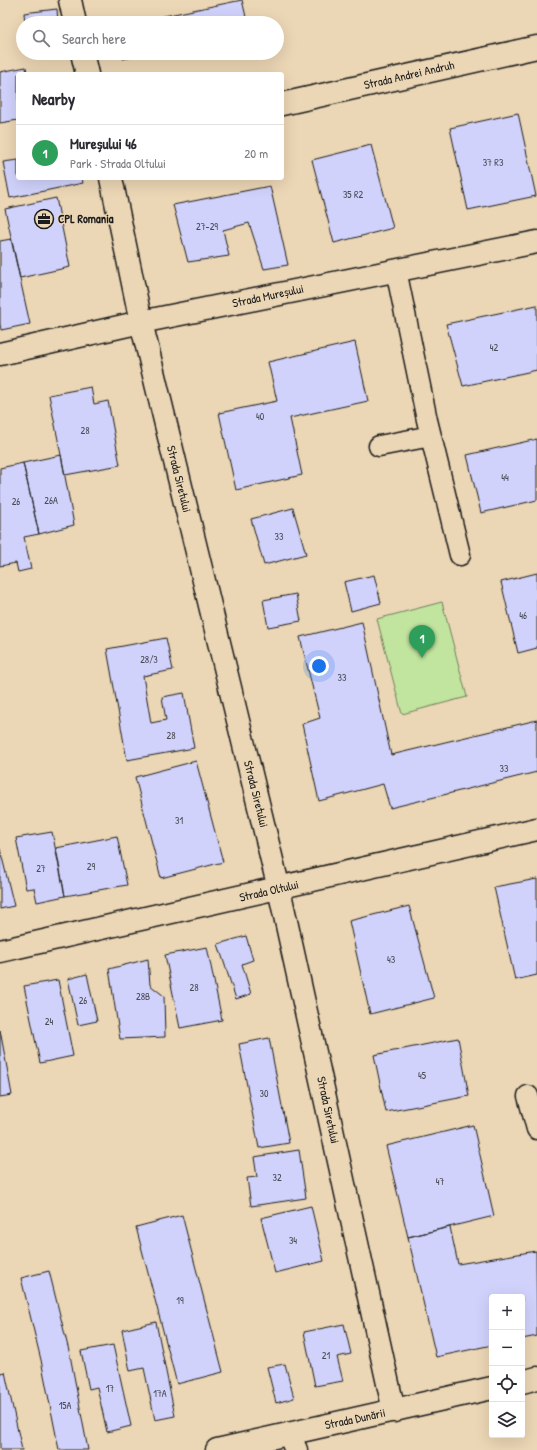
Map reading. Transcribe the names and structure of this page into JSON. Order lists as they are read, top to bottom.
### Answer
{
  "streets": {
    "street": [
      "Strada Andrei Andruh",
      "Strada Mureșului",
      "Strada Siretului",
      "Strada Oltului",
      "Strada Dunării"
    ]
  },
  "crossings": [
    ["Strada Mureșului", "Strada Siretului"],
    ["Strada Siretului", "Strada Oltului"],
    ["Strada Siretului", "Strada Dunării"]
  ],
  "places": {
    "office": ["CPL Romania"]
  },
  "house_numbers": [
    "37 R3",
    "35 R2",
    "27-29",
    "42",
    "40",
    "28",
    "44",
    "26A",
    "26",
    "33",
    "46",
    "28/3",
    "33",
    "28",
    "33",
    "31",
    "29",
    "27",
    "43",
    "28",
    "28B",
    "26",
    "24",
    "45",
    "30",
    "32",
    "47",
    "34",
    "19",
    "21",
    "17",
    "17A",
    "15A"
  ],
  "page": {
    "search": "Search here",
    "heading": "Nearby",
    "list": [
      {
        "mark": "1",
        "name": "Mureșului 46",
        "note": "Park · Strada Oltului",
        "value": "20 m"
      }
    ],
    "pins": "1",
    "map_buttons": ["+", "−"]
  }
}
